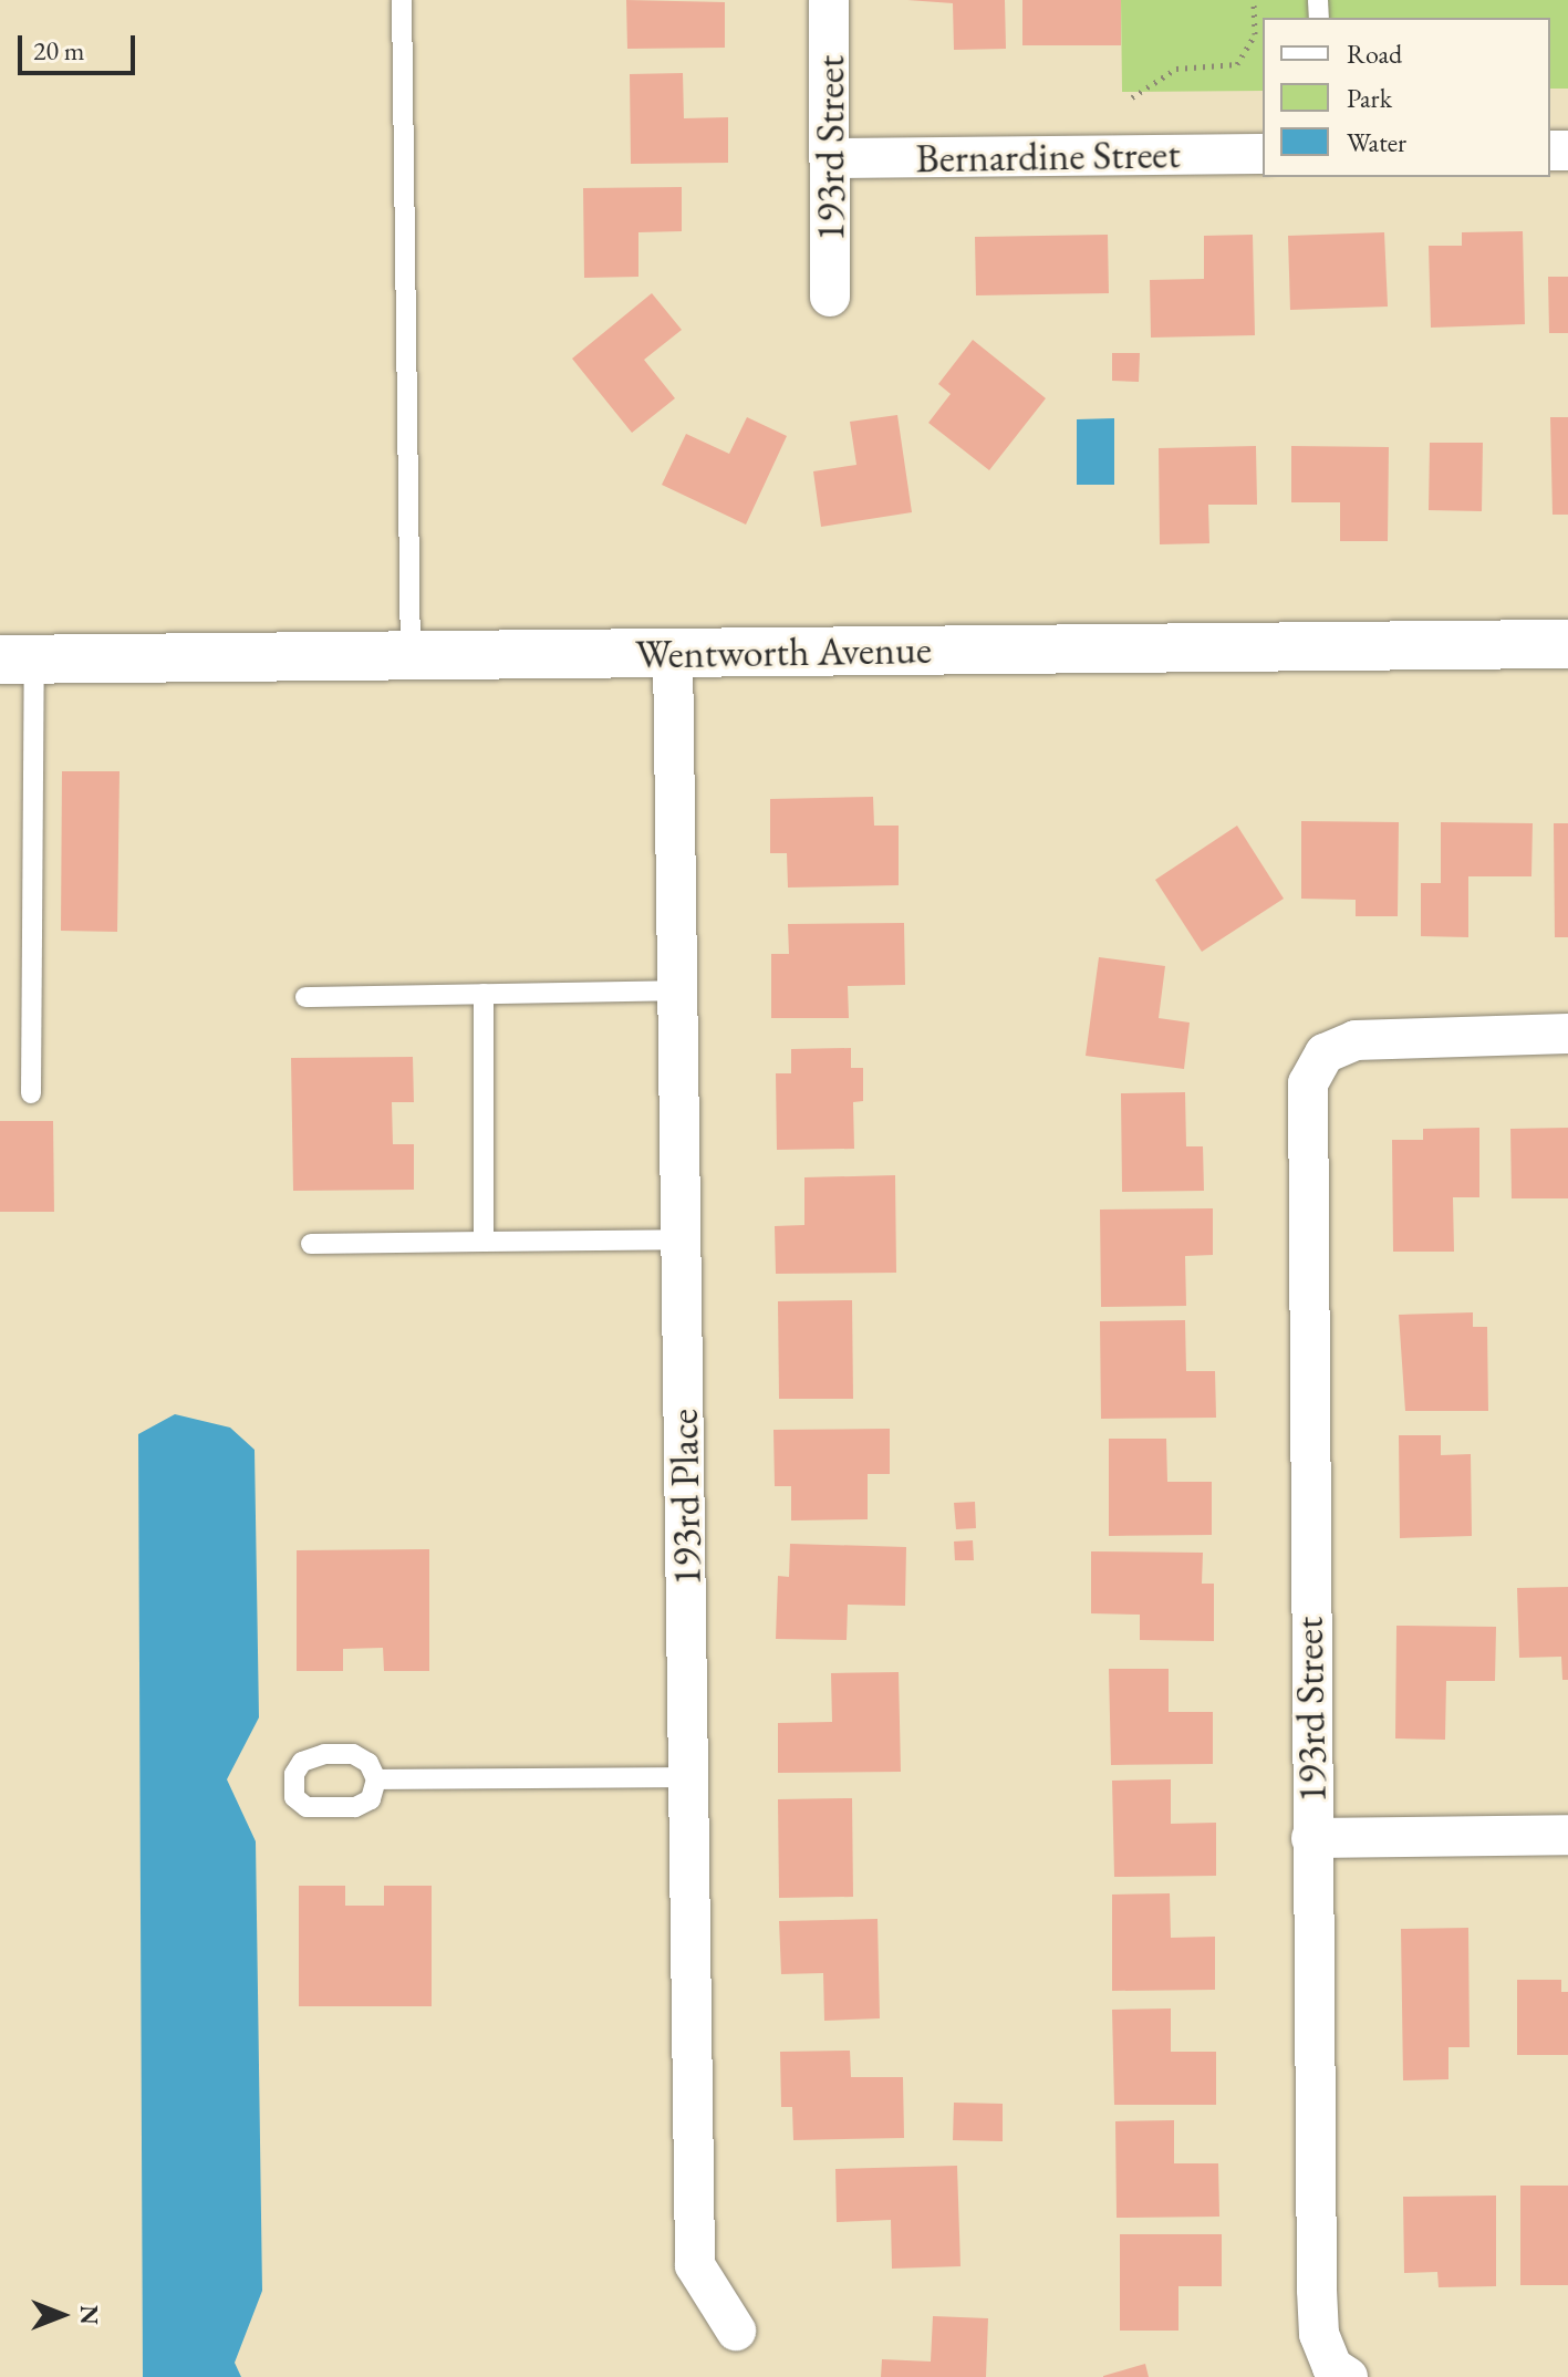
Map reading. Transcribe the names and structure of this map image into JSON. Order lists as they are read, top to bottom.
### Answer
{
  "streets": {
    "street": [
      "193rd Street",
      "Bernardine Street",
      "Wentworth Avenue",
      "193rd Place"
    ]
  },
  "crossings": [
    ["193rd Street", "Bernardine Street"],
    ["Wentworth Avenue", "193rd Place"]
  ],
  "legend": ["Road", "Park", "Water"],
  "scale_bar": "20 m",
  "north": "right"
}
